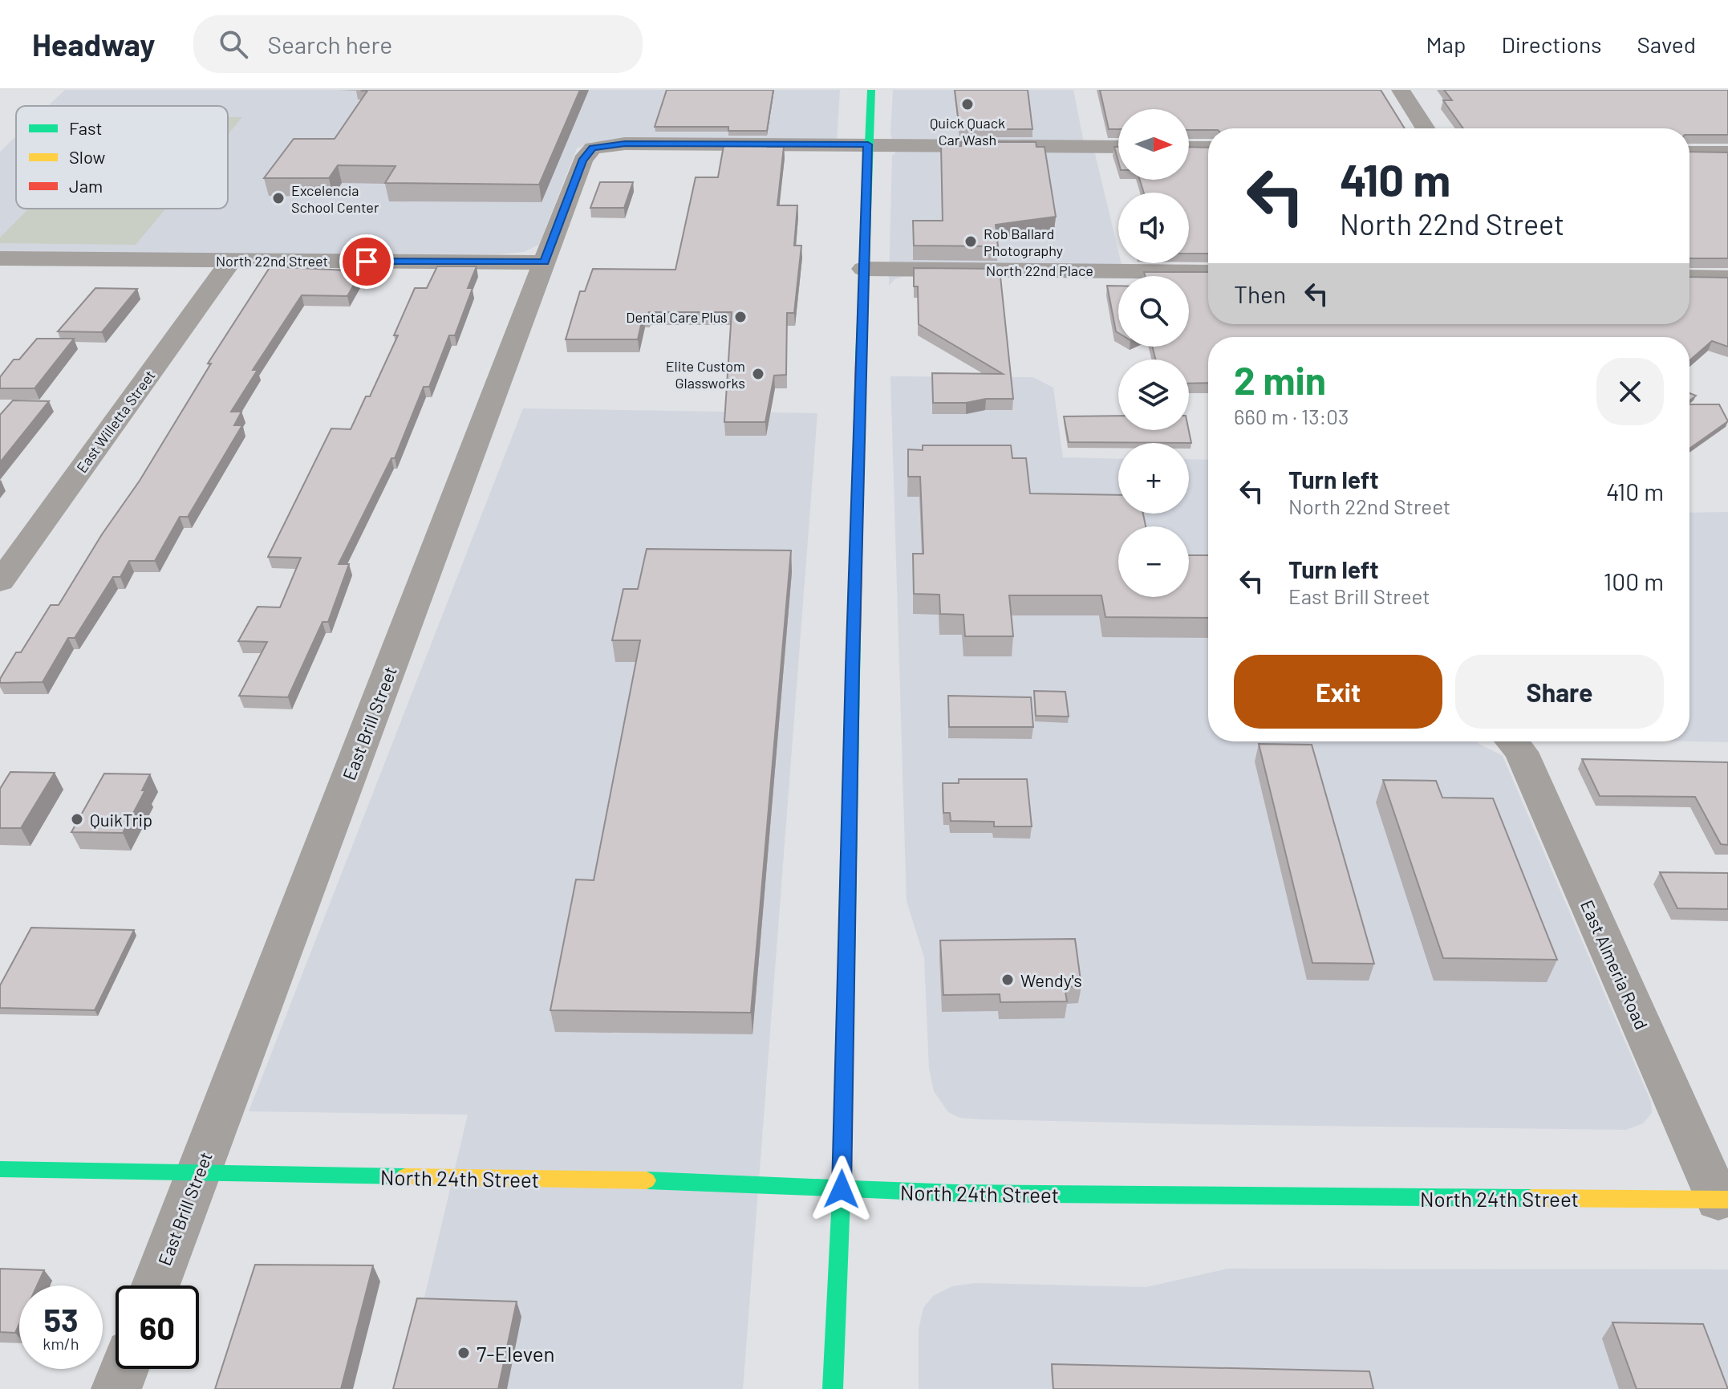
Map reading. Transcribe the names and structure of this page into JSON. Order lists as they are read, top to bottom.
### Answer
{
  "streets": {
    "main road": ["North 24th Street"],
    "street": [
      "North 22nd Street",
      "North 22nd Place",
      "East Willetta Street",
      "East Brill Street",
      "East Almeria Road"
    ]
  },
  "crossings": [
    ["North 22nd Street", "East Willetta Street"],
    ["North 22nd Street", "East Brill Street"],
    ["East Brill Street", "North 24th Street"],
    ["East Almeria Road", "North 24th Street"]
  ],
  "places": [
    "Quick Quack Car Wash",
    "Excelencia School Center",
    "Rob Ballard Photography",
    "Dental Care Plus",
    "Elite Custom Glassworks",
    "QuikTrip",
    "Wendy's",
    "7-Eleven"
  ],
  "legend": ["Fast", "Slow", "Jam"],
  "north": "right",
  "page": {
    "header": "Headway",
    "search": "Search here",
    "nav": ["Map", "Directions", "Saved"],
    "map_buttons": ["+", "−"],
    "turn": ["410 m", "North 22nd Street"],
    "then": "Then",
    "heading": ["2 min", "660 m · 13:03"],
    "list": [
      {
        "name": "Turn left",
        "note": "North 22nd Street",
        "value": "410 m"
      },
      {
        "name": "Turn left",
        "note": "East Brill Street",
        "value": "100 m"
      }
    ],
    "buttons": ["Exit", "Share"],
    "speed": "53 km/h",
    "limit": "60"
  }
}
